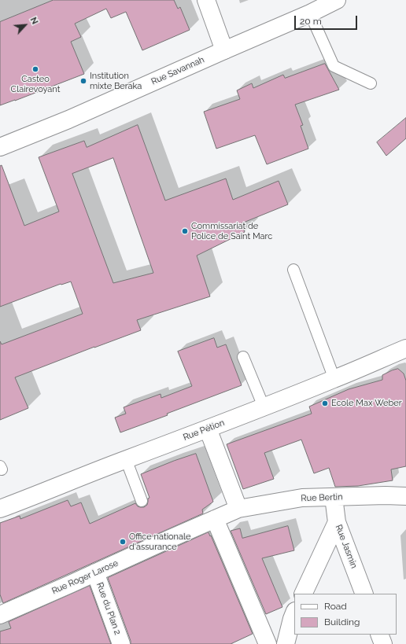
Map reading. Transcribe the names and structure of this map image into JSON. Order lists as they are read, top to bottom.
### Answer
{
  "streets": {
    "street": [
      "Rue Savannah",
      "Rue Pétion",
      "Rue Bertin",
      "Rue Jasmin",
      "Rue Roger Larose",
      "Rue du Plan 2"
    ]
  },
  "crossings": [
    ["Rue Bertin", "Rue Jasmin"],
    ["Rue Bertin", "Rue Roger Larose"],
    ["Rue Roger Larose", "Rue du Plan 2"]
  ],
  "places": [
    "Casteo Clairevoyant",
    "Institution mixte Beraka",
    "Commissariat de Police de Saint Marc",
    "Ecole Max Weber",
    "Office nationale d'assurance"
  ],
  "legend": ["Road", "Building"],
  "scale_bar": "20 m",
  "north": "top right"
}
